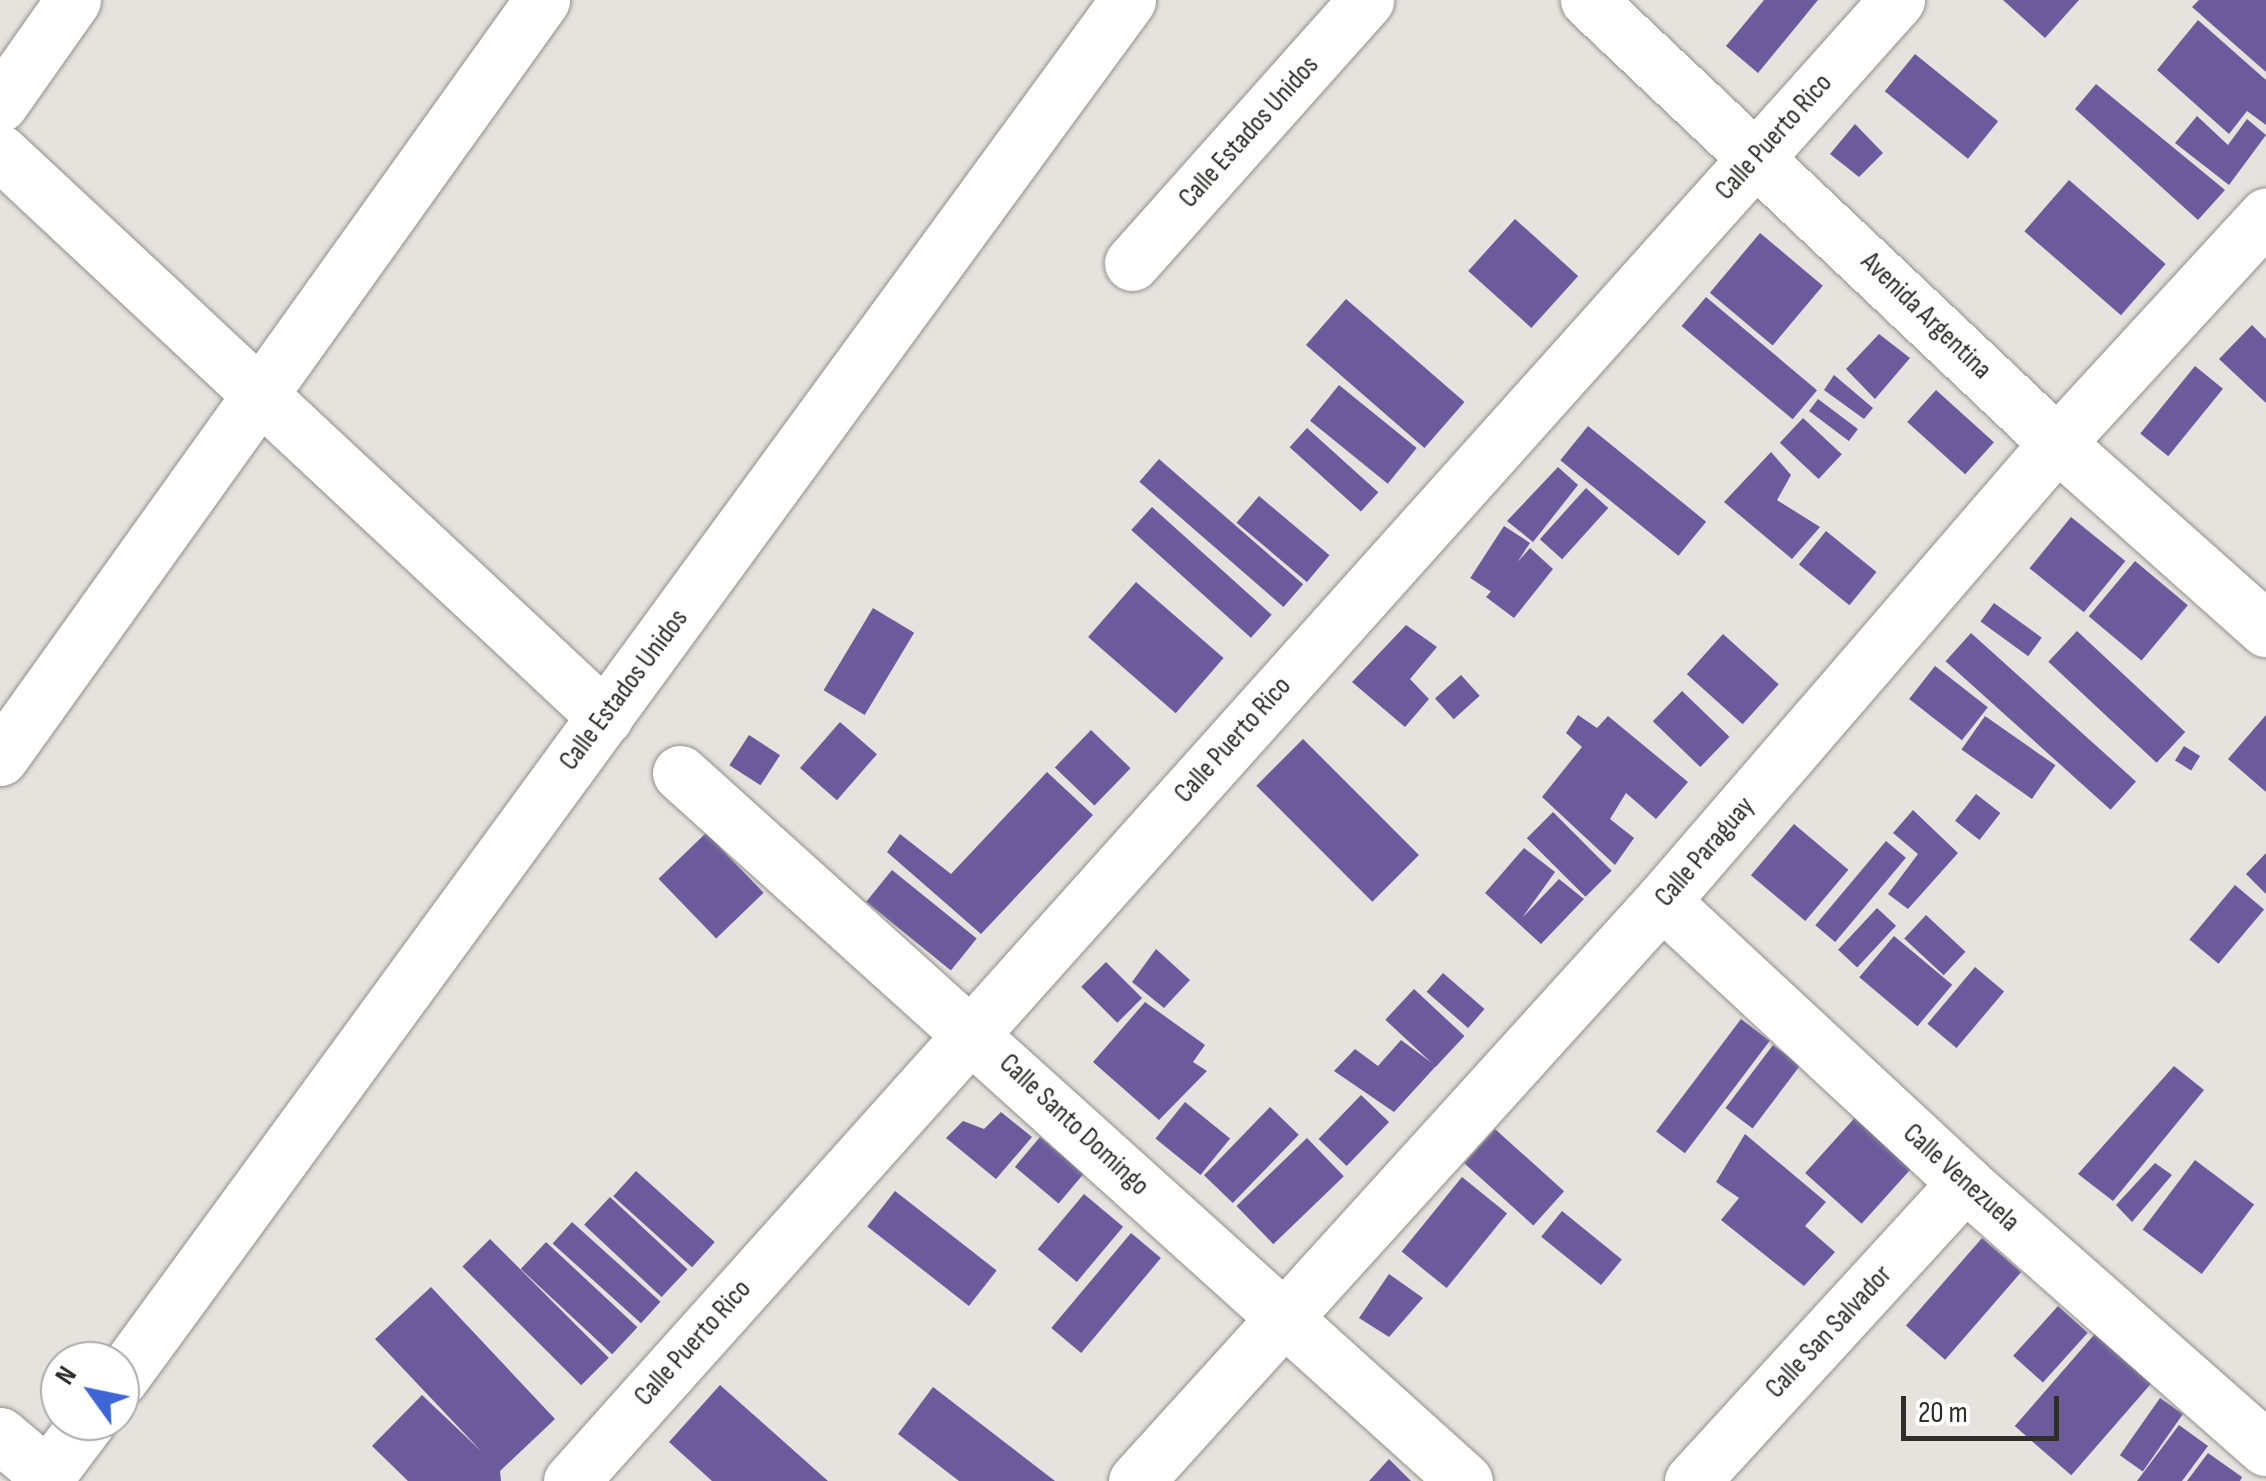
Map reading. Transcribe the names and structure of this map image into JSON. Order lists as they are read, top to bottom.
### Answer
{
  "streets": {
    "street": [
      "Calle Estados Unidos",
      "Calle Puerto Rico",
      "Avenida Argentina",
      "Calle Paraguay",
      "Calle Santo Domingo",
      "Calle Venezuela",
      "Calle San Salvador"
    ]
  },
  "crossings": [
    ["Calle Puerto Rico", "Avenida Argentina"],
    ["Calle Puerto Rico", "Calle Santo Domingo"],
    ["Avenida Argentina", "Calle Paraguay"],
    ["Calle Paraguay", "Calle Santo Domingo"],
    ["Calle Paraguay", "Calle Venezuela"],
    ["Calle Venezuela", "Calle San Salvador"]
  ],
  "scale_bar": "20 m",
  "north": "top left"
}
